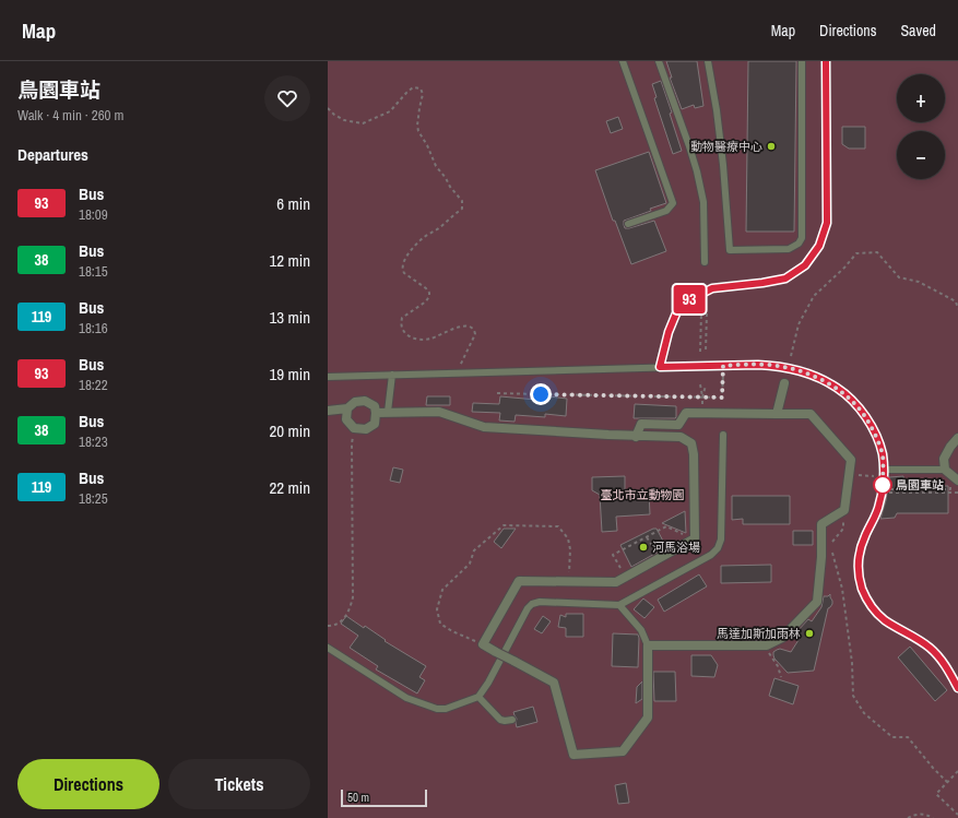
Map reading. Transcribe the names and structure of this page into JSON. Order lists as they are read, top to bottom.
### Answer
{
  "parks": ["臺北市立動物園"],
  "places": [
    "動物醫療中心",
    "鳥園車站",
    "河馬浴場",
    "馬達加斯加雨林"
  ],
  "lines": ["bus line 93"],
  "scale_bar": "50 m",
  "page": {
    "header": "Map",
    "nav": ["Map", "Directions", "Saved"],
    "heading": [
      ["鳥園車站", "Walk · 4 min · 260 m"],
      "Departures"
    ],
    "on_map": "93",
    "map_buttons": ["+", "−"],
    "list": [
      {
        "mark": "93",
        "name": "Bus",
        "note": "18:09",
        "value": "6 min"
      },
      {
        "mark": "38",
        "name": "Bus",
        "note": "18:15",
        "value": "12 min"
      },
      {
        "mark": "119",
        "name": "Bus",
        "note": "18:16",
        "value": "13 min"
      },
      {
        "mark": "93",
        "name": "Bus",
        "note": "18:22",
        "value": "19 min"
      },
      {
        "mark": "38",
        "name": "Bus",
        "note": "18:23",
        "value": "20 min"
      },
      {
        "mark": "119",
        "name": "Bus",
        "note": "18:25",
        "value": "22 min"
      }
    ],
    "buttons": ["Directions", "Tickets"],
    "scale": "50 m"
  }
}
